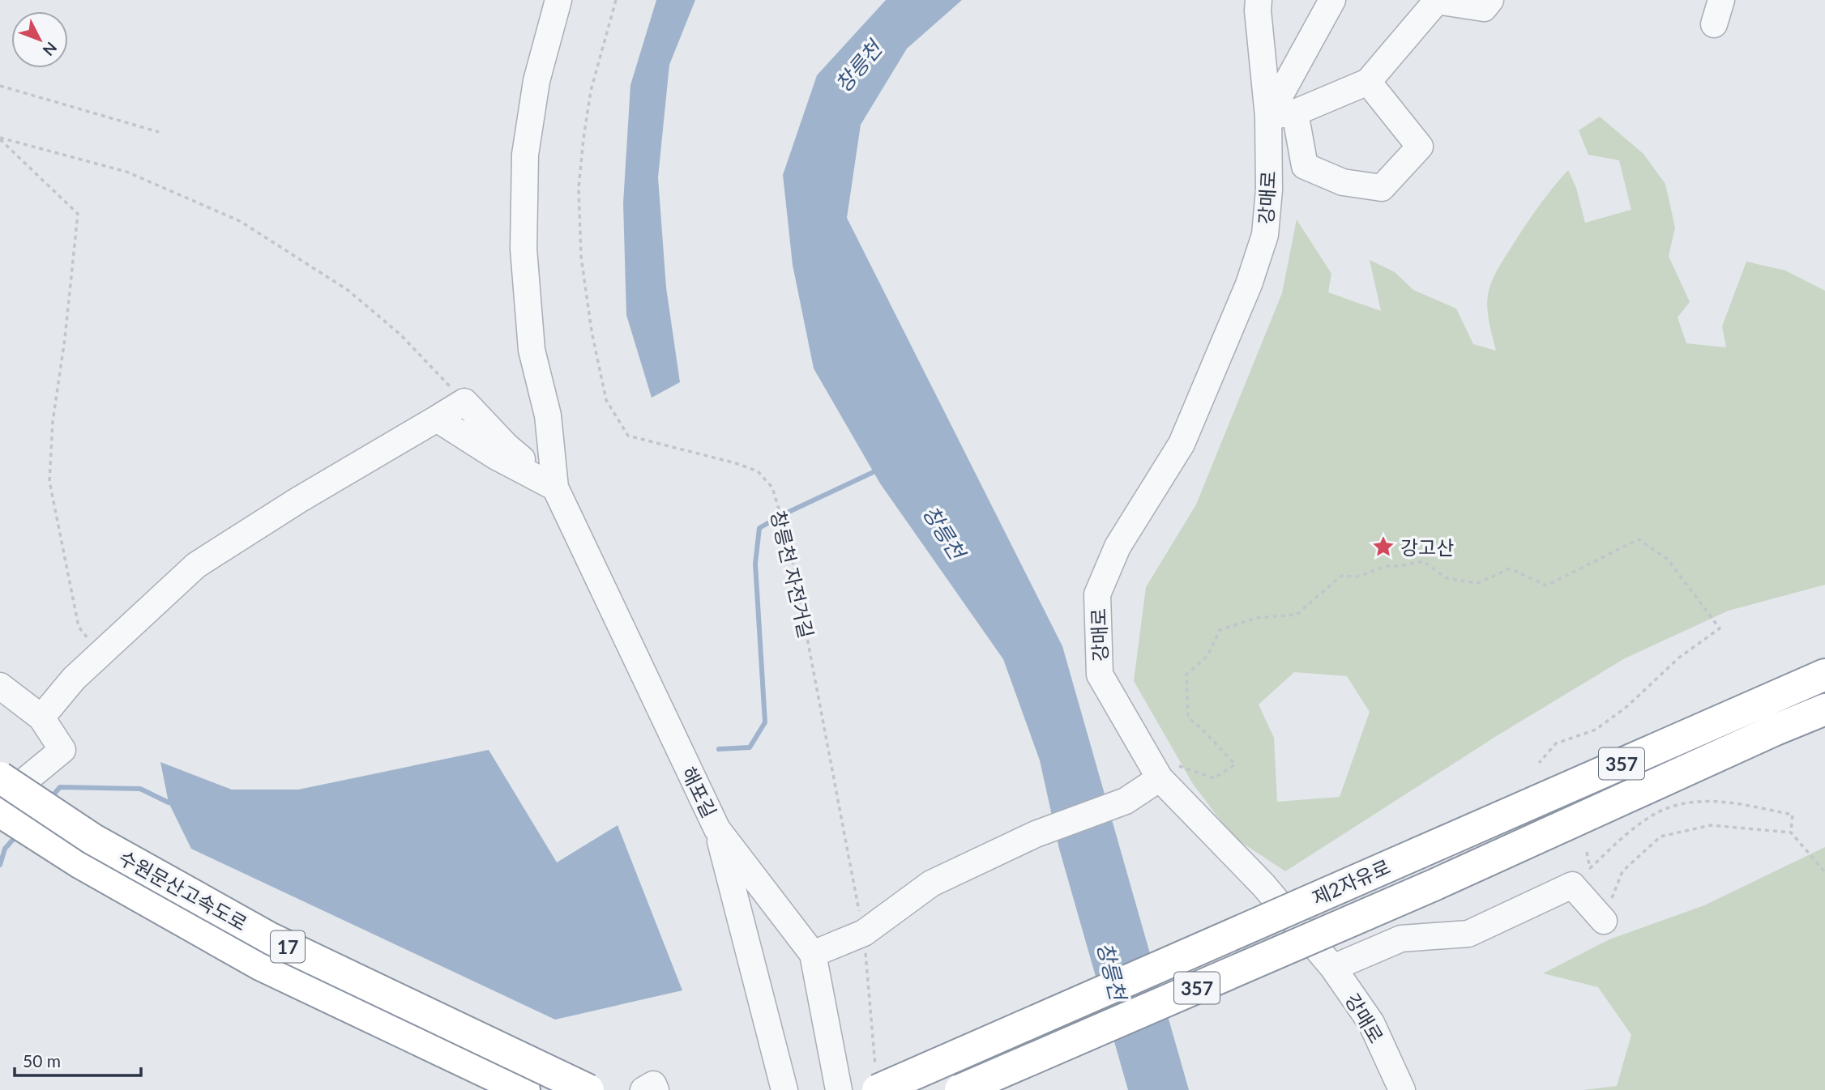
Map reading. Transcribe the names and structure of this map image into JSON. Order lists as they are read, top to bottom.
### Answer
{
  "streets": {
    "highway": [
      "357",
      "제2자유로",
      "수원문산고속도로",
      "17"
    ],
    "street": ["강매로", "해포길"],
    "path": ["창릉천 자전거길"]
  },
  "crossings": [
    ["창릉천 자전거길", "제2자유로"]
  ],
  "water": ["창릉천"],
  "places": {
    "place": ["강고산"]
  },
  "scale_bar": "50 m",
  "north": "bottom right"
}
